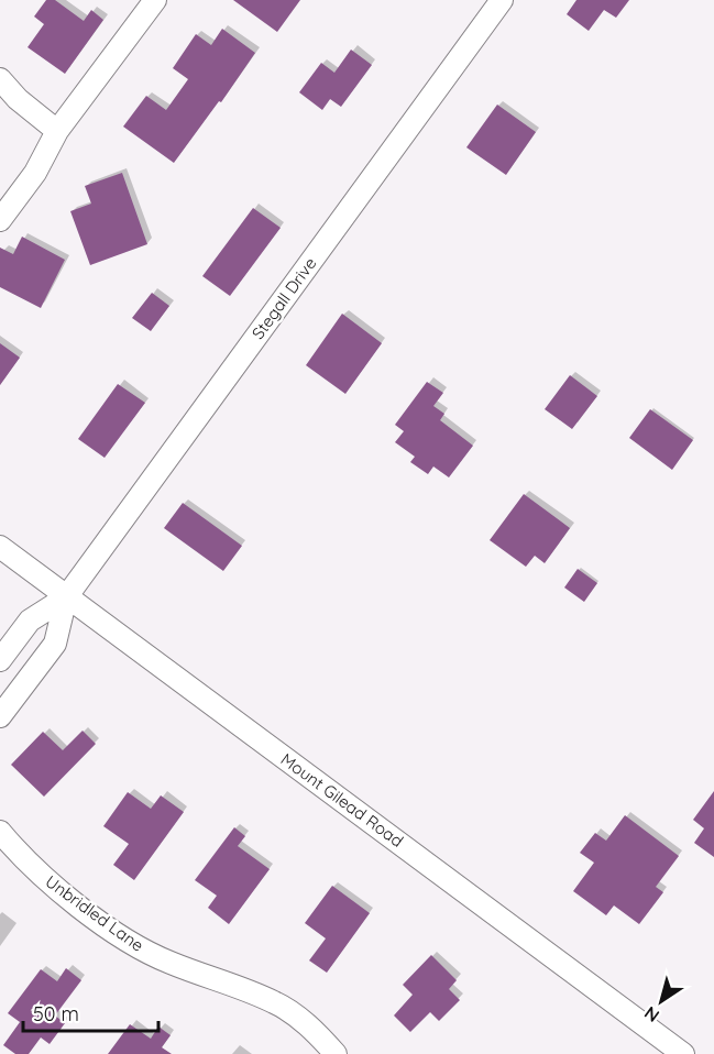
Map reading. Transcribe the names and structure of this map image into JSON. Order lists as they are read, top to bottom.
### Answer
{
  "streets": {
    "street": ["Stegall Drive", "Mount Gilead Road", "Unbridled Lane"]
  },
  "crossings": [
    ["Stegall Drive", "Mount Gilead Road"]
  ],
  "scale_bar": "50 m",
  "north": "bottom left"
}
